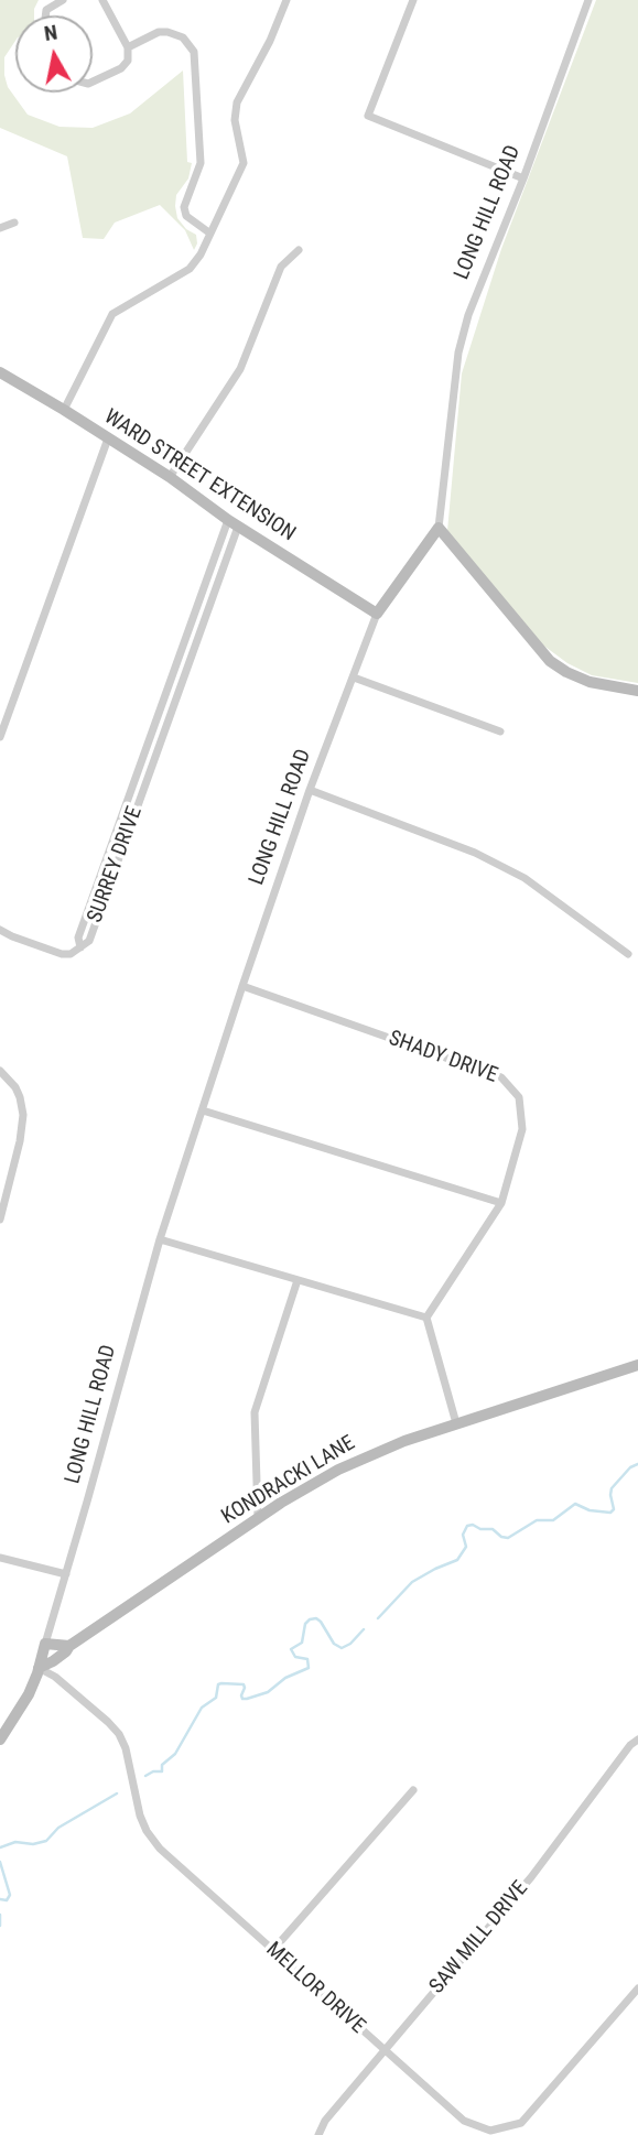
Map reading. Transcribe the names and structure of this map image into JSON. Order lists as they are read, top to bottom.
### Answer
{
  "streets": {
    "main road": ["LONG HILL ROAD", "WARD STREET EXTENSION", "KONDRACKI LANE"],
    "street": [
      "SURREY DRIVE",
      "SHADY DRIVE",
      "SAW MILL DRIVE",
      "MELLOR DRIVE"
    ]
  },
  "crossings": [
    ["LONG HILL ROAD", "WARD STREET EXTENSION"],
    ["LONG HILL ROAD", "SHADY DRIVE"],
    ["LONG HILL ROAD", "KONDRACKI LANE"],
    ["LONG HILL ROAD", "MELLOR DRIVE"],
    ["WARD STREET EXTENSION", "SURREY DRIVE"],
    ["KONDRACKI LANE", "MELLOR DRIVE"],
    ["SAW MILL DRIVE", "MELLOR DRIVE"]
  ],
  "north": "top"
}
